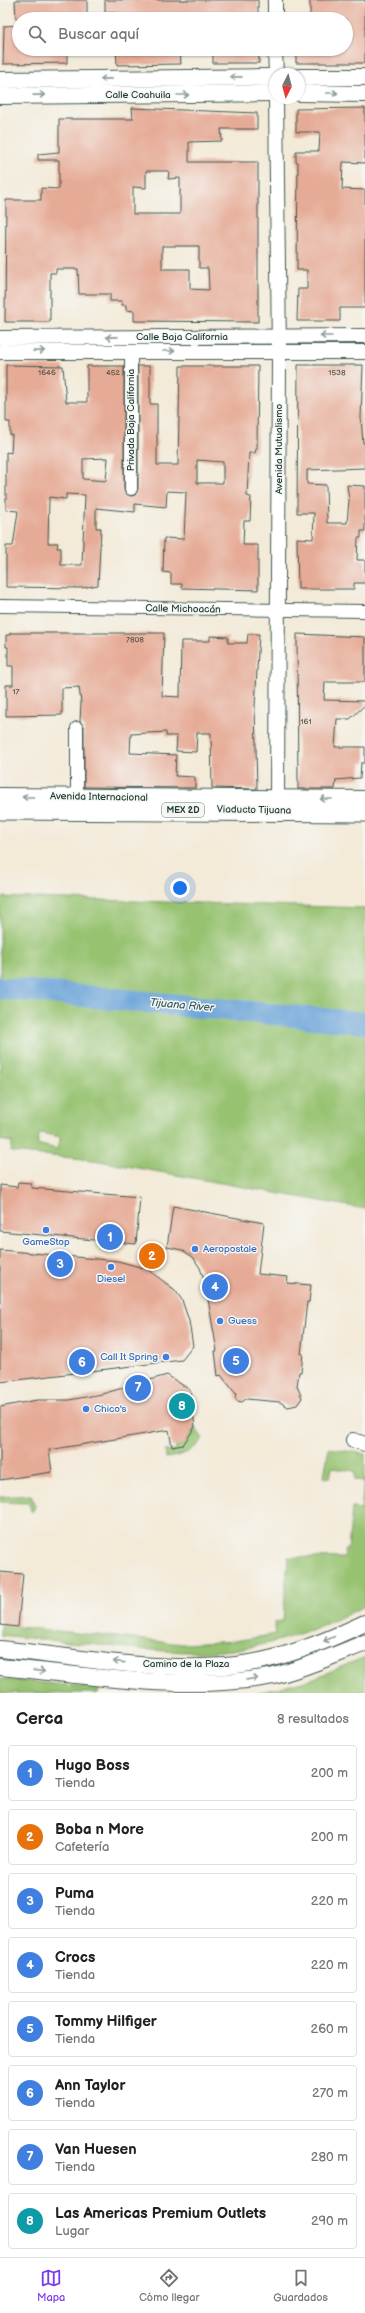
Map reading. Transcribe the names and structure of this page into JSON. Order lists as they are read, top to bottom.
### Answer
{
  "streets": {
    "highway": ["MEX 2D", "Viaducto Tijuana"],
    "main road": ["Calle Coahuila", "Avenida Internacional", "Camino de la Plaza"],
    "street": [
      "Calle Baja California",
      "Privada Baja California",
      "Avenida Mutualismo",
      "Calle Michoacán"
    ]
  },
  "crossings": [
    ["Calle Baja California", "Privada Baja California"],
    ["Calle Baja California", "Avenida Mutualismo"],
    ["Avenida Mutualismo", "Calle Michoacán"],
    ["Avenida Mutualismo", "Avenida Internacional"]
  ],
  "one_way": ["Avenida Internacional"],
  "water": ["Tijuana River"],
  "places": [
    "GameStop",
    "Aeropostale",
    "Diesel",
    "Guess",
    "Call It Spring",
    "Chico's"
  ],
  "house_numbers": [
    "1646",
    "452",
    "1538",
    "7808",
    "17",
    "161"
  ],
  "north": "bottom",
  "page": {
    "search": "Buscar aquí",
    "pins": [
      "1",
      "2",
      "3",
      "4",
      "5",
      "6",
      "7",
      "8"
    ],
    "heading": ["Cerca", "8 resultados"],
    "list": [
      {
        "mark": "1",
        "name": "Hugo Boss",
        "note": "Tienda",
        "value": "200 m"
      },
      {
        "mark": "2",
        "name": "Boba n More",
        "note": "Cafetería",
        "value": "200 m"
      },
      {
        "mark": "3",
        "name": "Puma",
        "note": "Tienda",
        "value": "220 m"
      },
      {
        "mark": "4",
        "name": "Crocs",
        "note": "Tienda",
        "value": "220 m"
      },
      {
        "mark": "5",
        "name": "Tommy Hilfiger",
        "note": "Tienda",
        "value": "260 m"
      },
      {
        "mark": "6",
        "name": "Ann Taylor",
        "note": "Tienda",
        "value": "270 m"
      },
      {
        "mark": "7",
        "name": "Van Huesen",
        "note": "Tienda",
        "value": "280 m"
      },
      {
        "mark": "8",
        "name": "Las Americas Premium Outlets",
        "note": "Lugar",
        "value": "290 m"
      }
    ],
    "nav": ["Mapa", "Cómo llegar", "Guardados"]
  }
}
